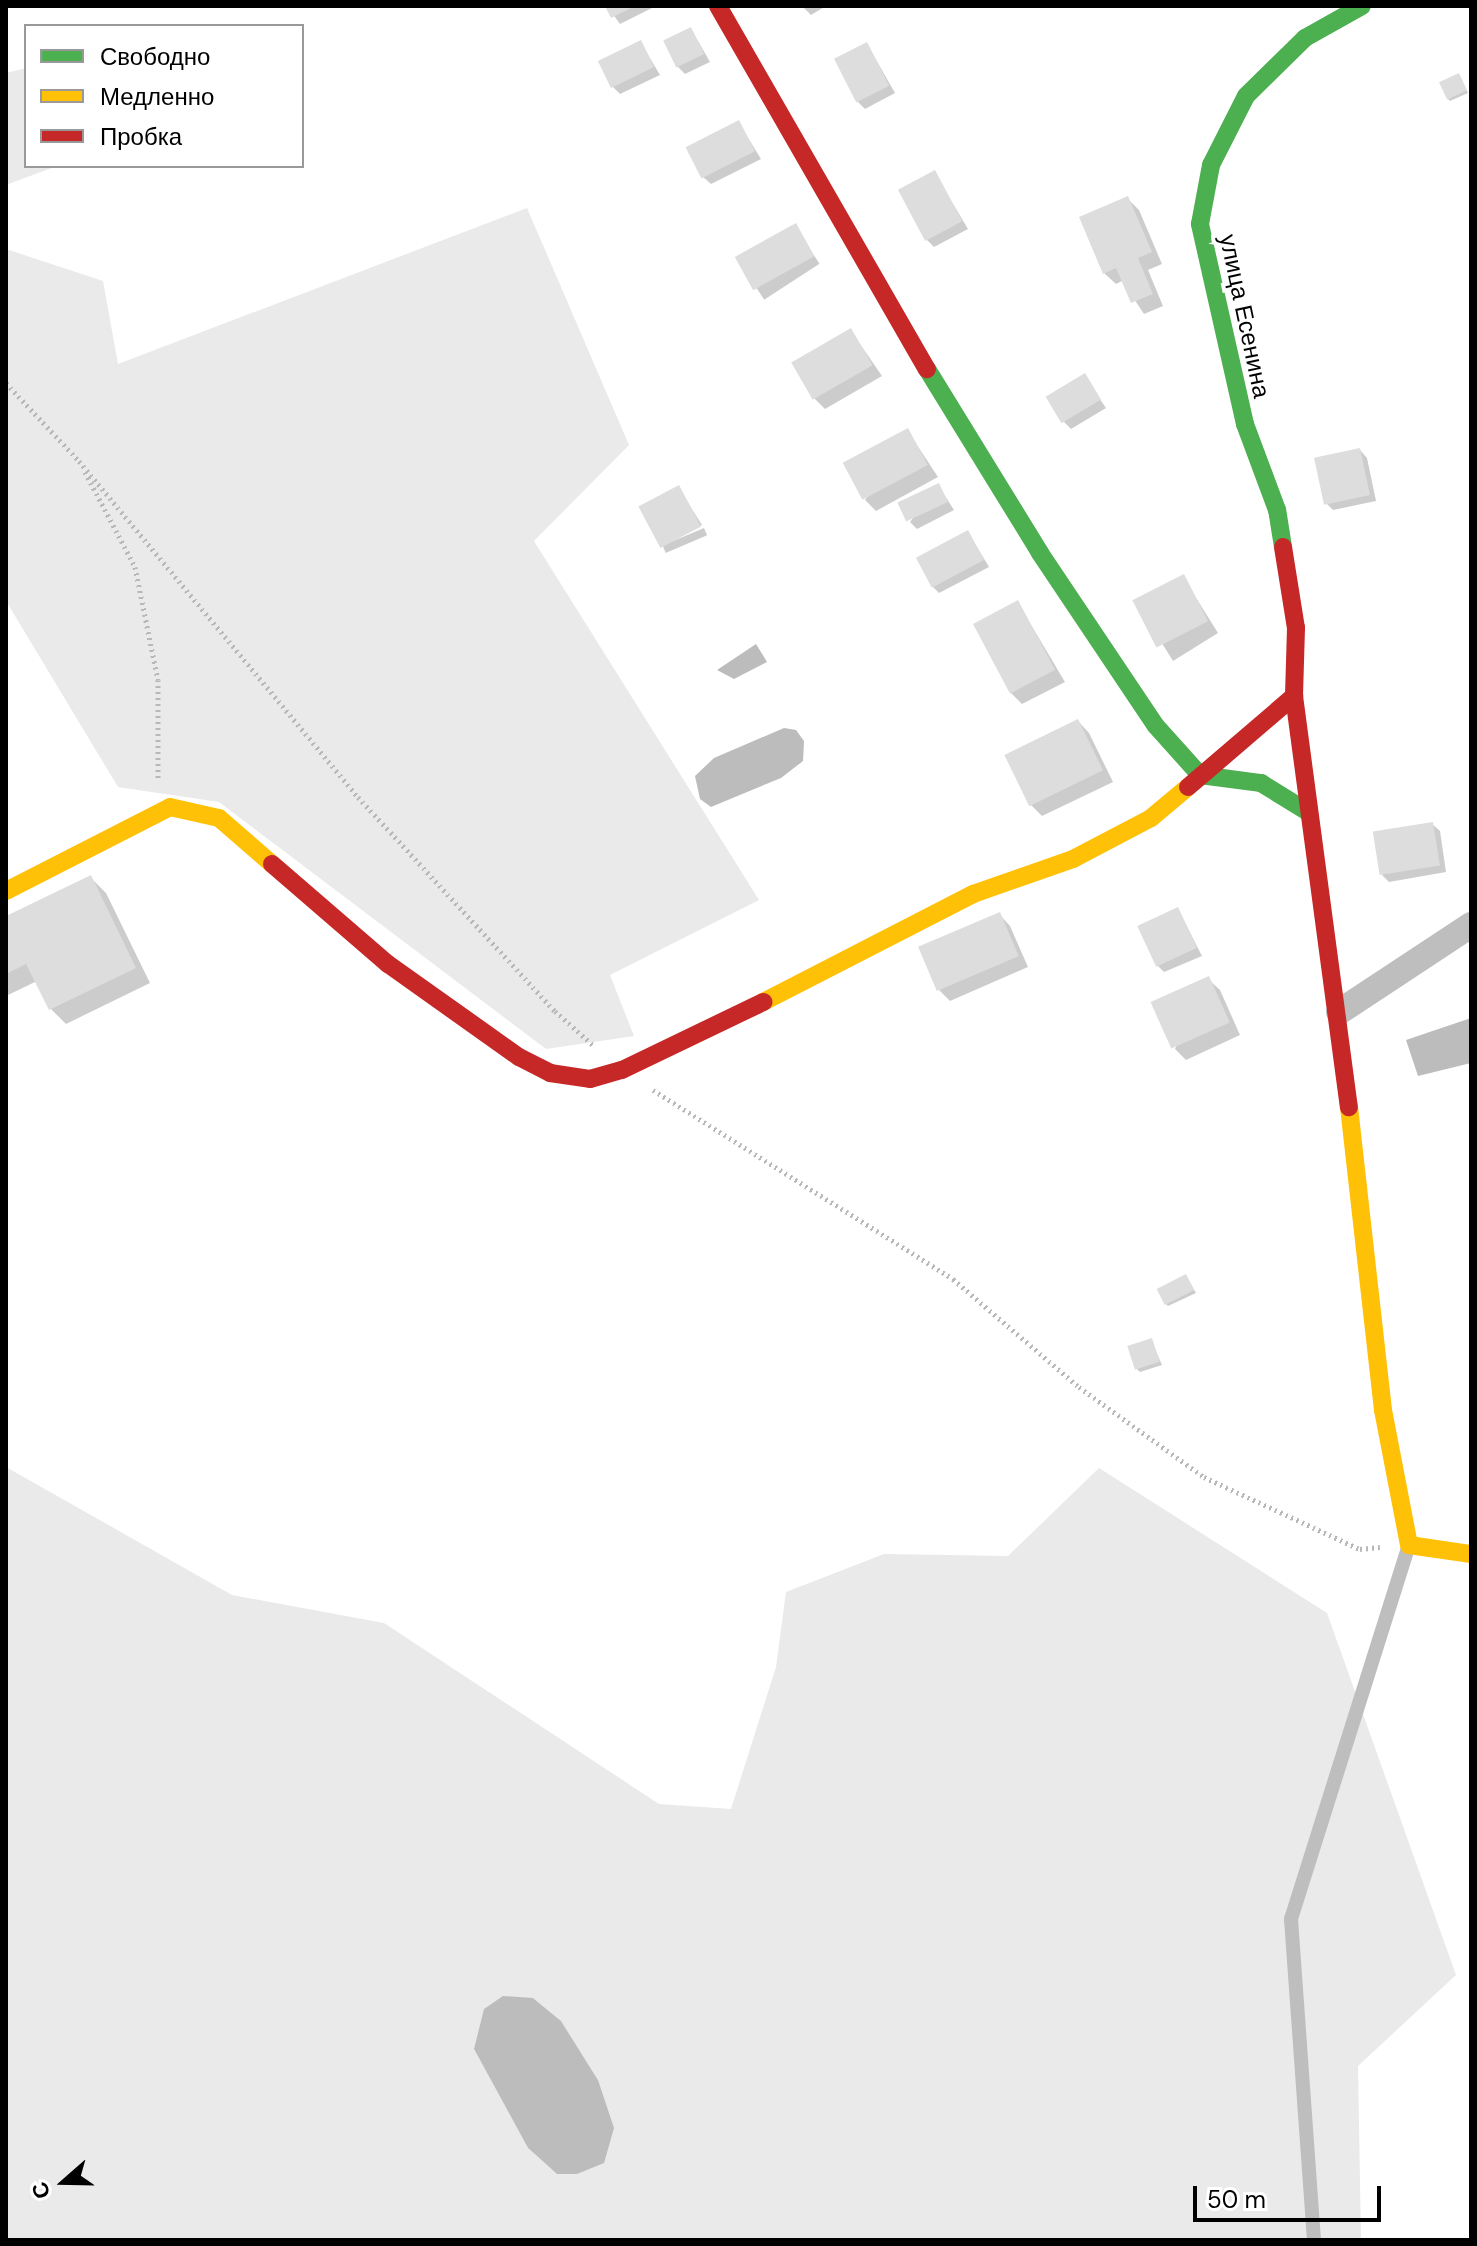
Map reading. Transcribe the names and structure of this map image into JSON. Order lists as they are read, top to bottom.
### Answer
{
  "streets": {
    "street": ["улица Есенина"]
  },
  "legend": ["Свободно", "Медленно", "Пробка"],
  "scale_bar": "50 m",
  "north": "left"
}
